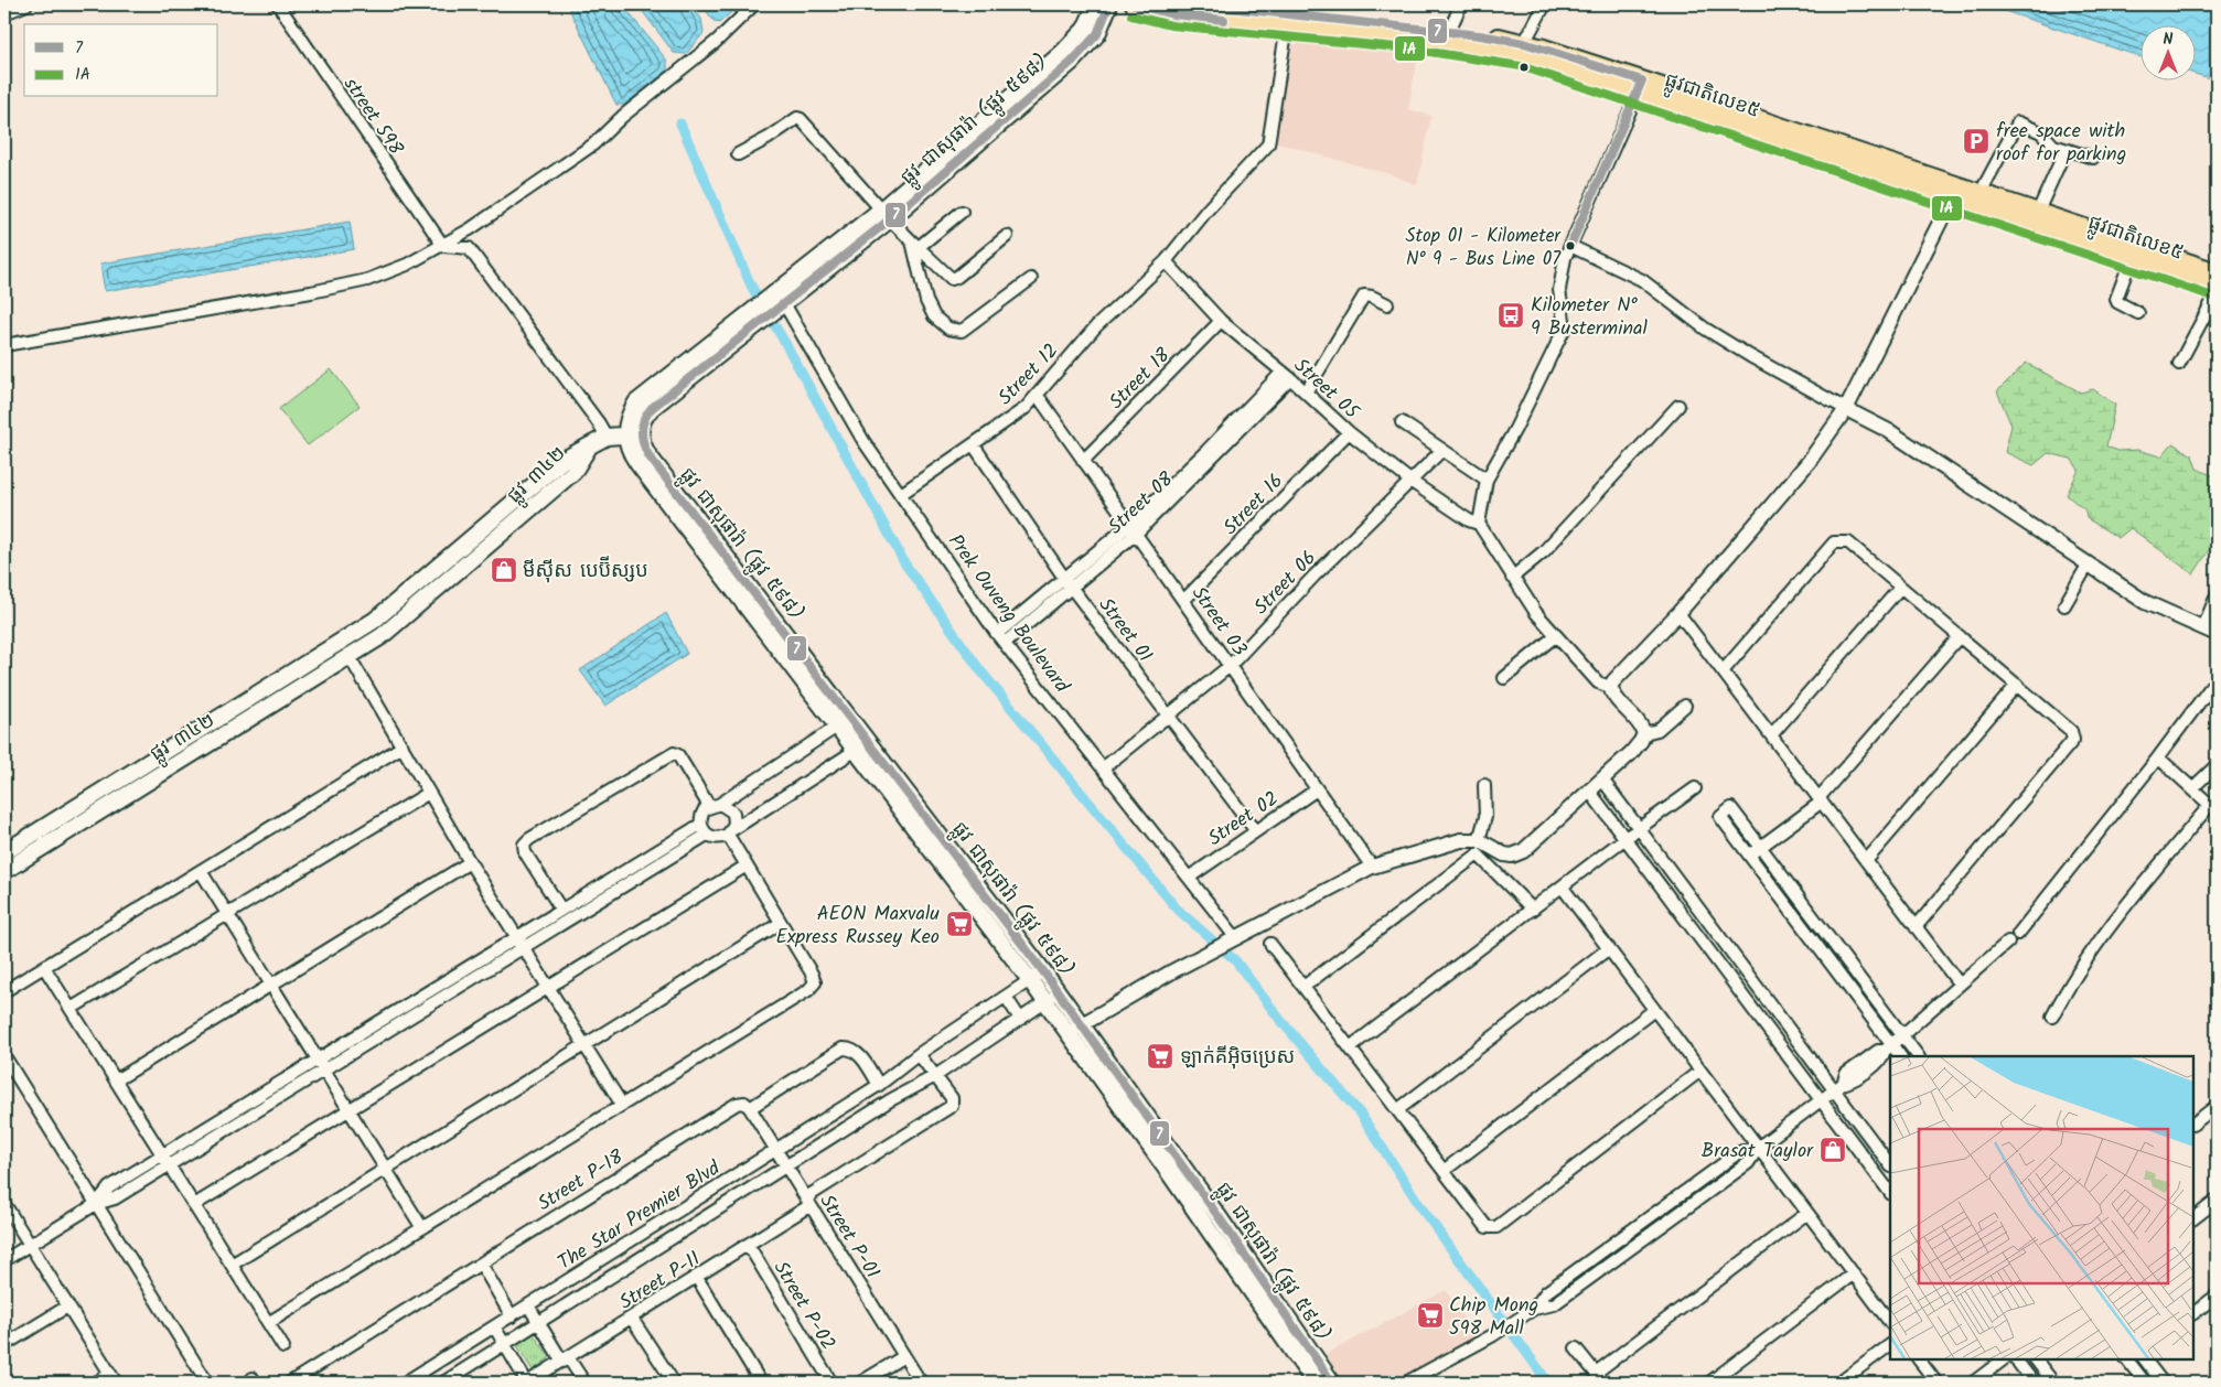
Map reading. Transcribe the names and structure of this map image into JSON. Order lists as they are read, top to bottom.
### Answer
{
  "streets": {
    "highway": ["ផ្លូវជាតិលេខ៥"],
    "main road": ["ផ្លូវ ជាសុផារ៉ា (ផ្លូវ ៥៩៨)", "ផ្លូវ ៣៤២"],
    "street": [
      "street 598",
      "Street 12",
      "Street 18",
      "Street 05",
      "Street 16",
      "Street 06",
      "Prek Ouveng Boulevard",
      "Street 03",
      "Street 01",
      "Street 02",
      "Street P-18",
      "The Star Premier Blvd",
      "Street P-01",
      "Street P-11",
      "Street P-02"
    ]
  },
  "crossings": [
    ["ផ្លូវជាតិលេខ៥", "Street 12"],
    ["ផ្លូវ ជាសុផារ៉ា (ផ្លូវ ៥៩៨)", "Prek Ouveng Boulevard"],
    ["ផ្លូវ ជាសុផារ៉ា (ផ្លូវ ៥៩៨)", "The Star Premier Blvd"],
    ["Street 12", "Street 05"],
    ["Street 12", "Prek Ouveng Boulevard"],
    ["Street 12", "Street 03"],
    ["Street 12", "Street 01"],
    ["Street 18", "Street 05"],
    ["Street 18", "Street 03"],
    ["Street 05", "Street 16"],
    ["Street 05", "Street 06"],
    ["Street 16", "Street 03"],
    ["Street 06", "Prek Ouveng Boulevard"],
    ["Street 06", "Street 03"],
    ["Street 06", "Street 01"],
    ["Prek Ouveng Boulevard", "Street 02"],
    ["Street 03", "Street 02"],
    ["Street 01", "Street 02"],
    ["Street P-18", "The Star Premier Blvd"],
    ["Street P-18", "Street P-01"],
    ["The Star Premier Blvd", "Street P-01"],
    ["The Star Premier Blvd", "Street P-11"],
    ["Street P-01", "Street P-11"],
    ["Street P-11", "Street P-02"]
  ],
  "places": {
    "parking": ["free space with roof for parking"],
    "other": ["Stop 01 - Kilometer N° 9 - Bus Line 07"],
    "bus stop": ["Kilometer N° 9 Busterminal"],
    "shop": ["មីសុីស បេប៊ីស្សប", "Brasat Taylor"],
    "supermarket": ["AEON Maxvalu Express Russey Keo", "ឡាក់គីអ៊ិចប្រេស", "Chip Mong 598 Mall"]
  },
  "lines": ["transit line 7", "transit line 1A"],
  "legend": ["7", "1A"],
  "north": "top"
}
